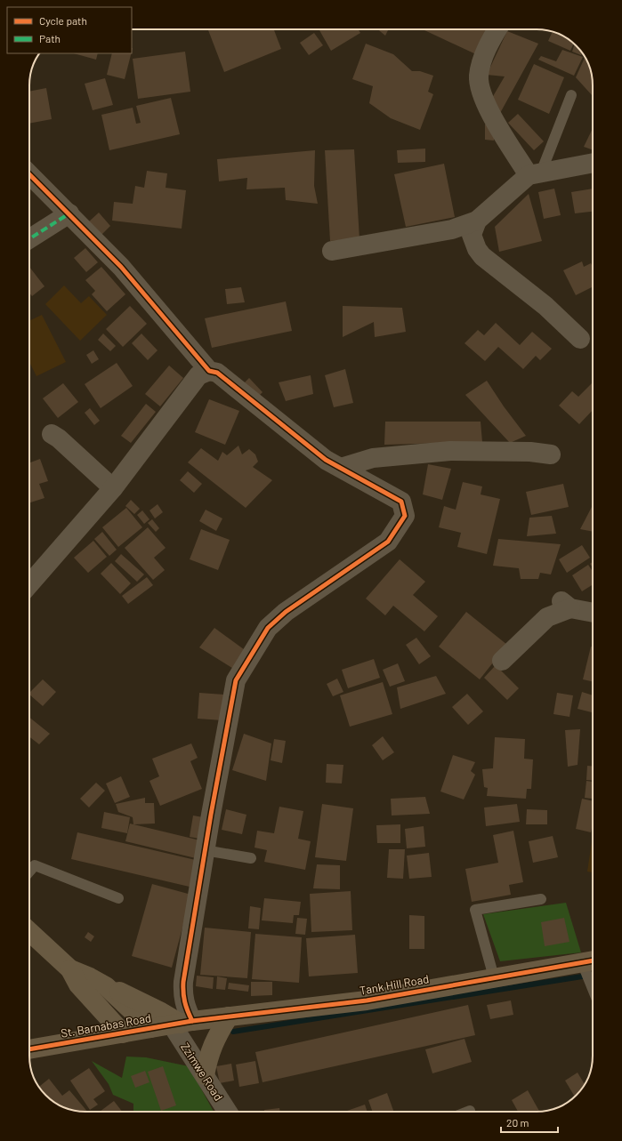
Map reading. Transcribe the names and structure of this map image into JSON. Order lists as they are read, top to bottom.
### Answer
{
  "streets": {
    "street": ["Tank Hill Road", "St. Barnabas Road", "Zzimwe Road"]
  },
  "crossings": [
    ["Tank Hill Road", "St. Barnabas Road"],
    ["Tank Hill Road", "Zzimwe Road"],
    ["St. Barnabas Road", "Zzimwe Road"]
  ],
  "legend": ["Cycle path", "Path"],
  "scale_bar": "20 m"
}
